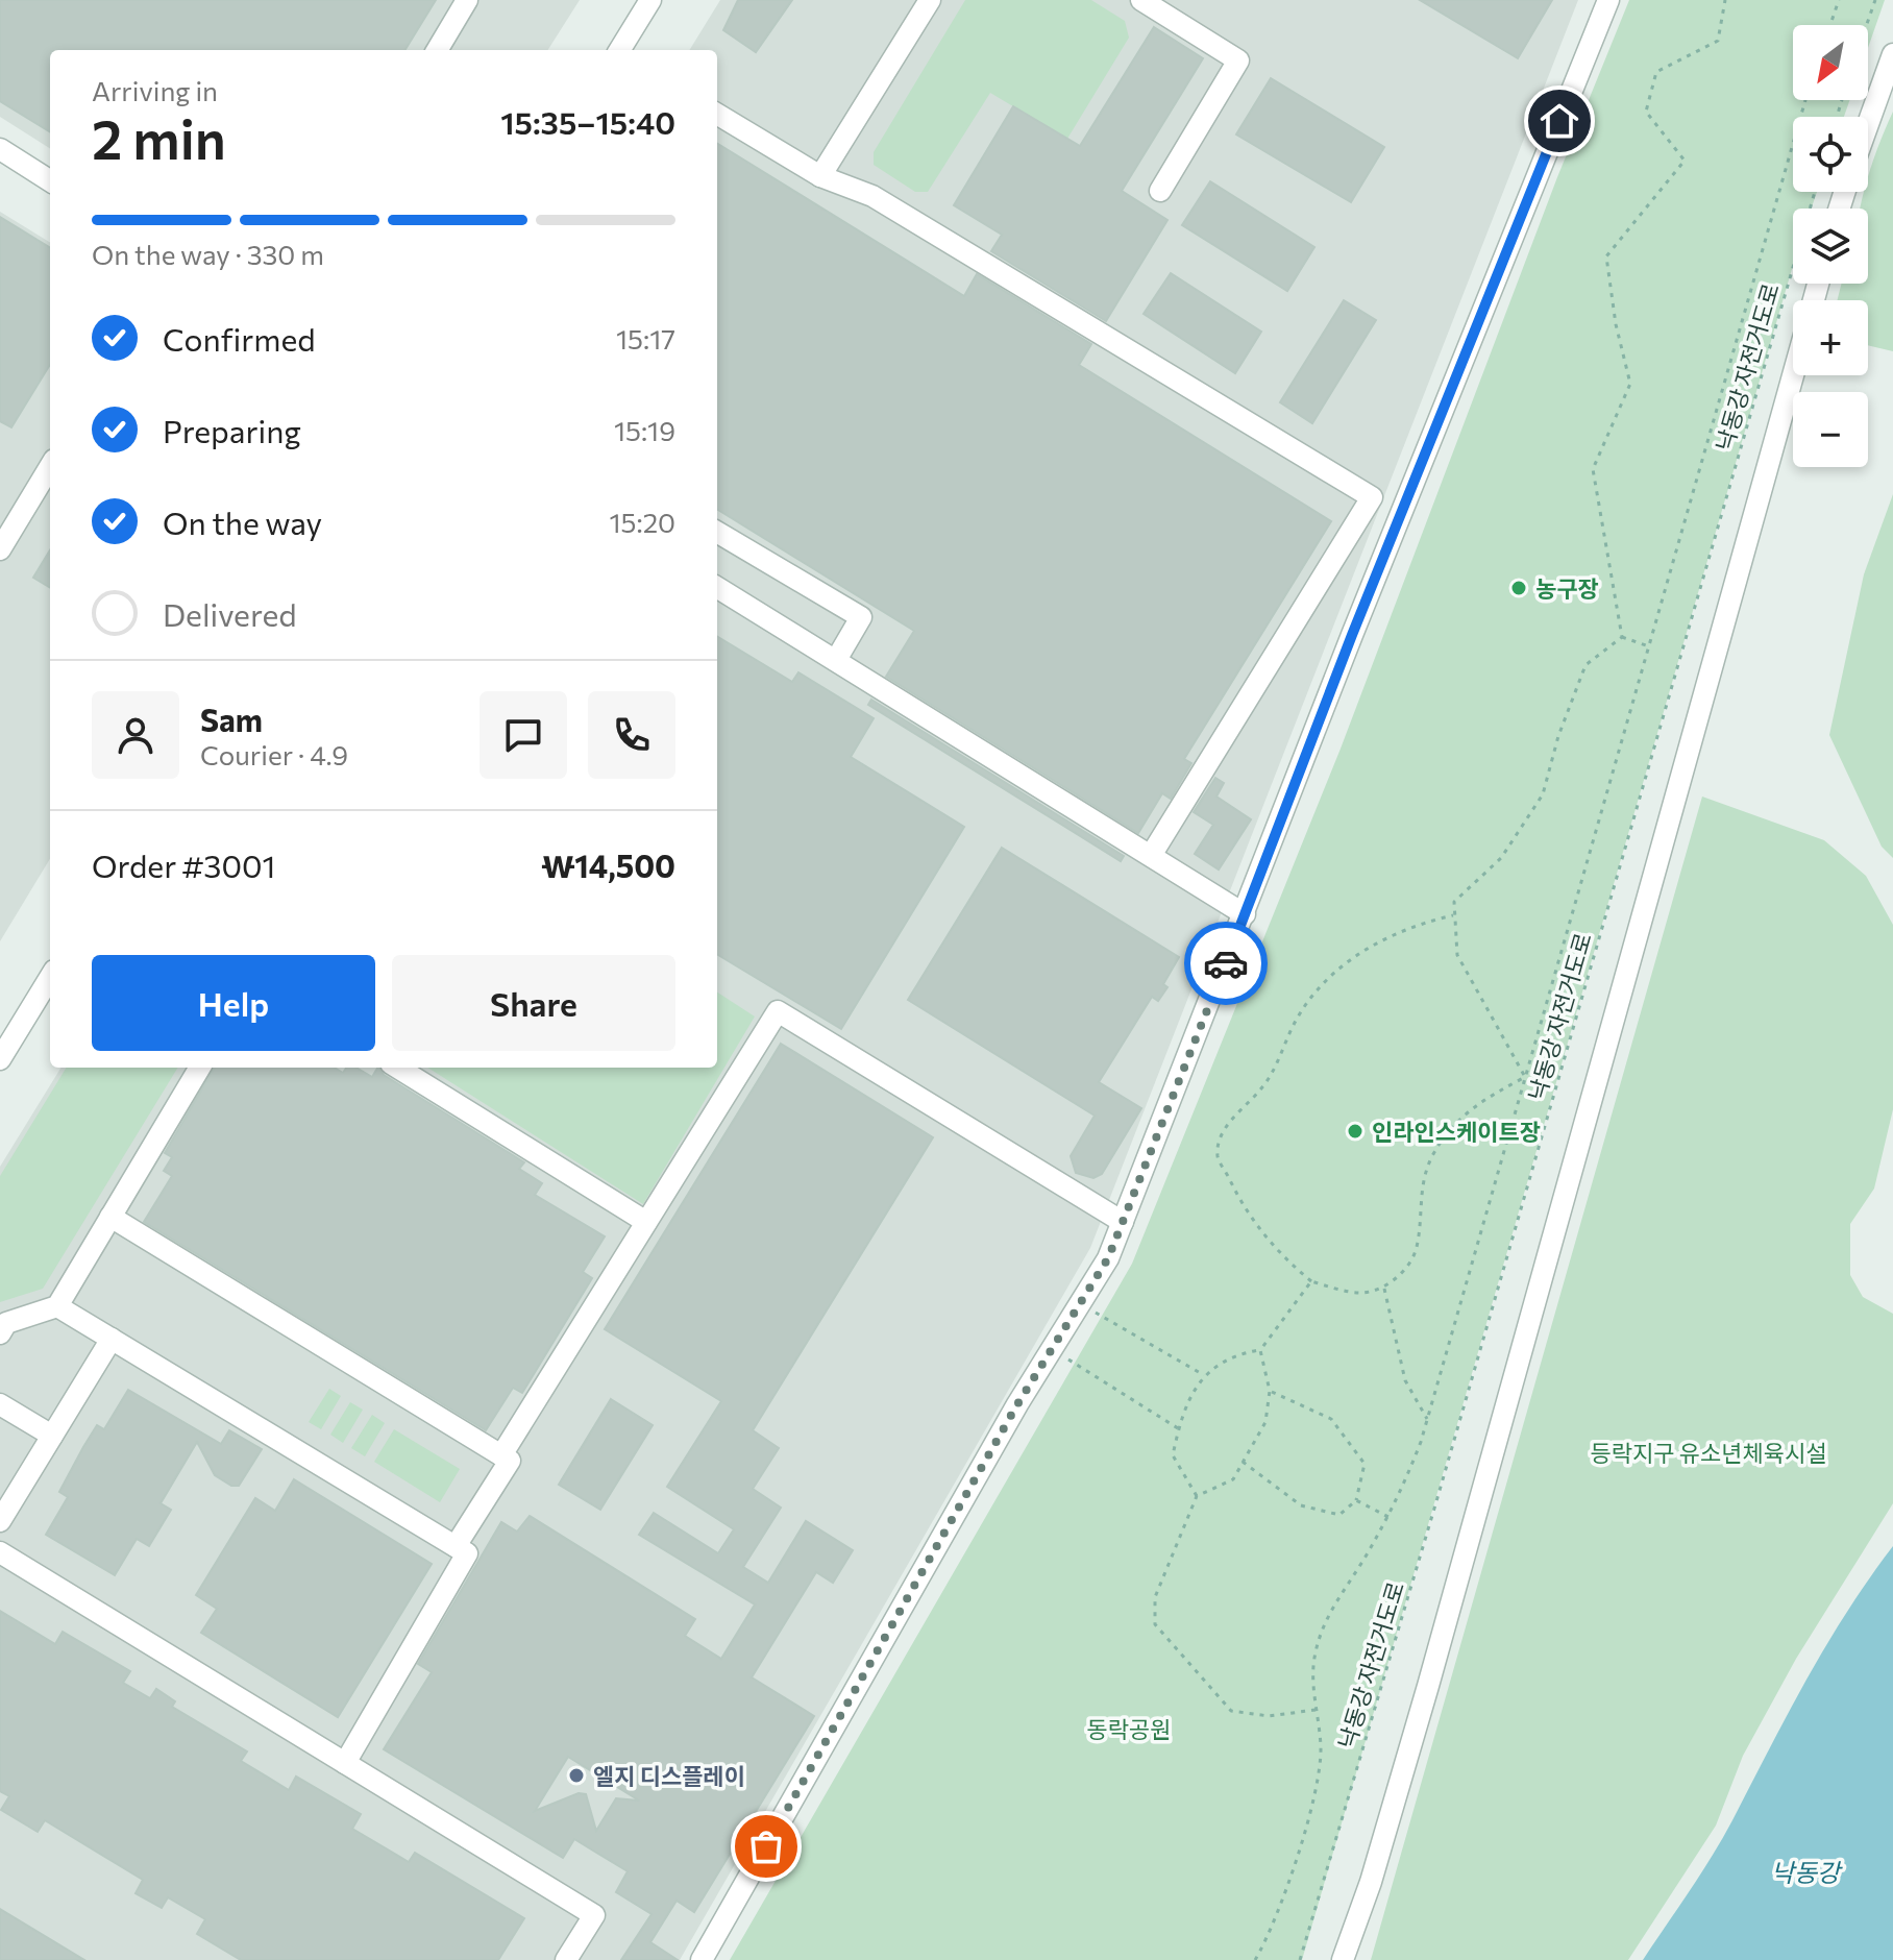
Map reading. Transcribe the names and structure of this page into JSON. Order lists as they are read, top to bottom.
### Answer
{
  "streets": {
    "path": ["낙동강 자전거도로"]
  },
  "water": ["낙동강"],
  "parks": ["등락지구 유소년체육시설", "동락공원"],
  "places": ["농구장", "인라인스케이트장", "엘지 디스플레이"],
  "north": "bottom left",
  "page": {
    "map_buttons": ["+", "−"],
    "heading": ["2 min", "Arriving in", "15:35–15:40"],
    "panel": [
      "Sam",
      "Courier · 4.9",
      "Order #3001",
      "₩14,500"
    ],
    "bar": "On the way · 330 m",
    "list": [
      ["Confirmed", "15:17"],
      ["Preparing", "15:19"],
      ["On the way", "15:20"],
      "Delivered"
    ],
    "buttons": ["Help", "Share"]
  }
}
